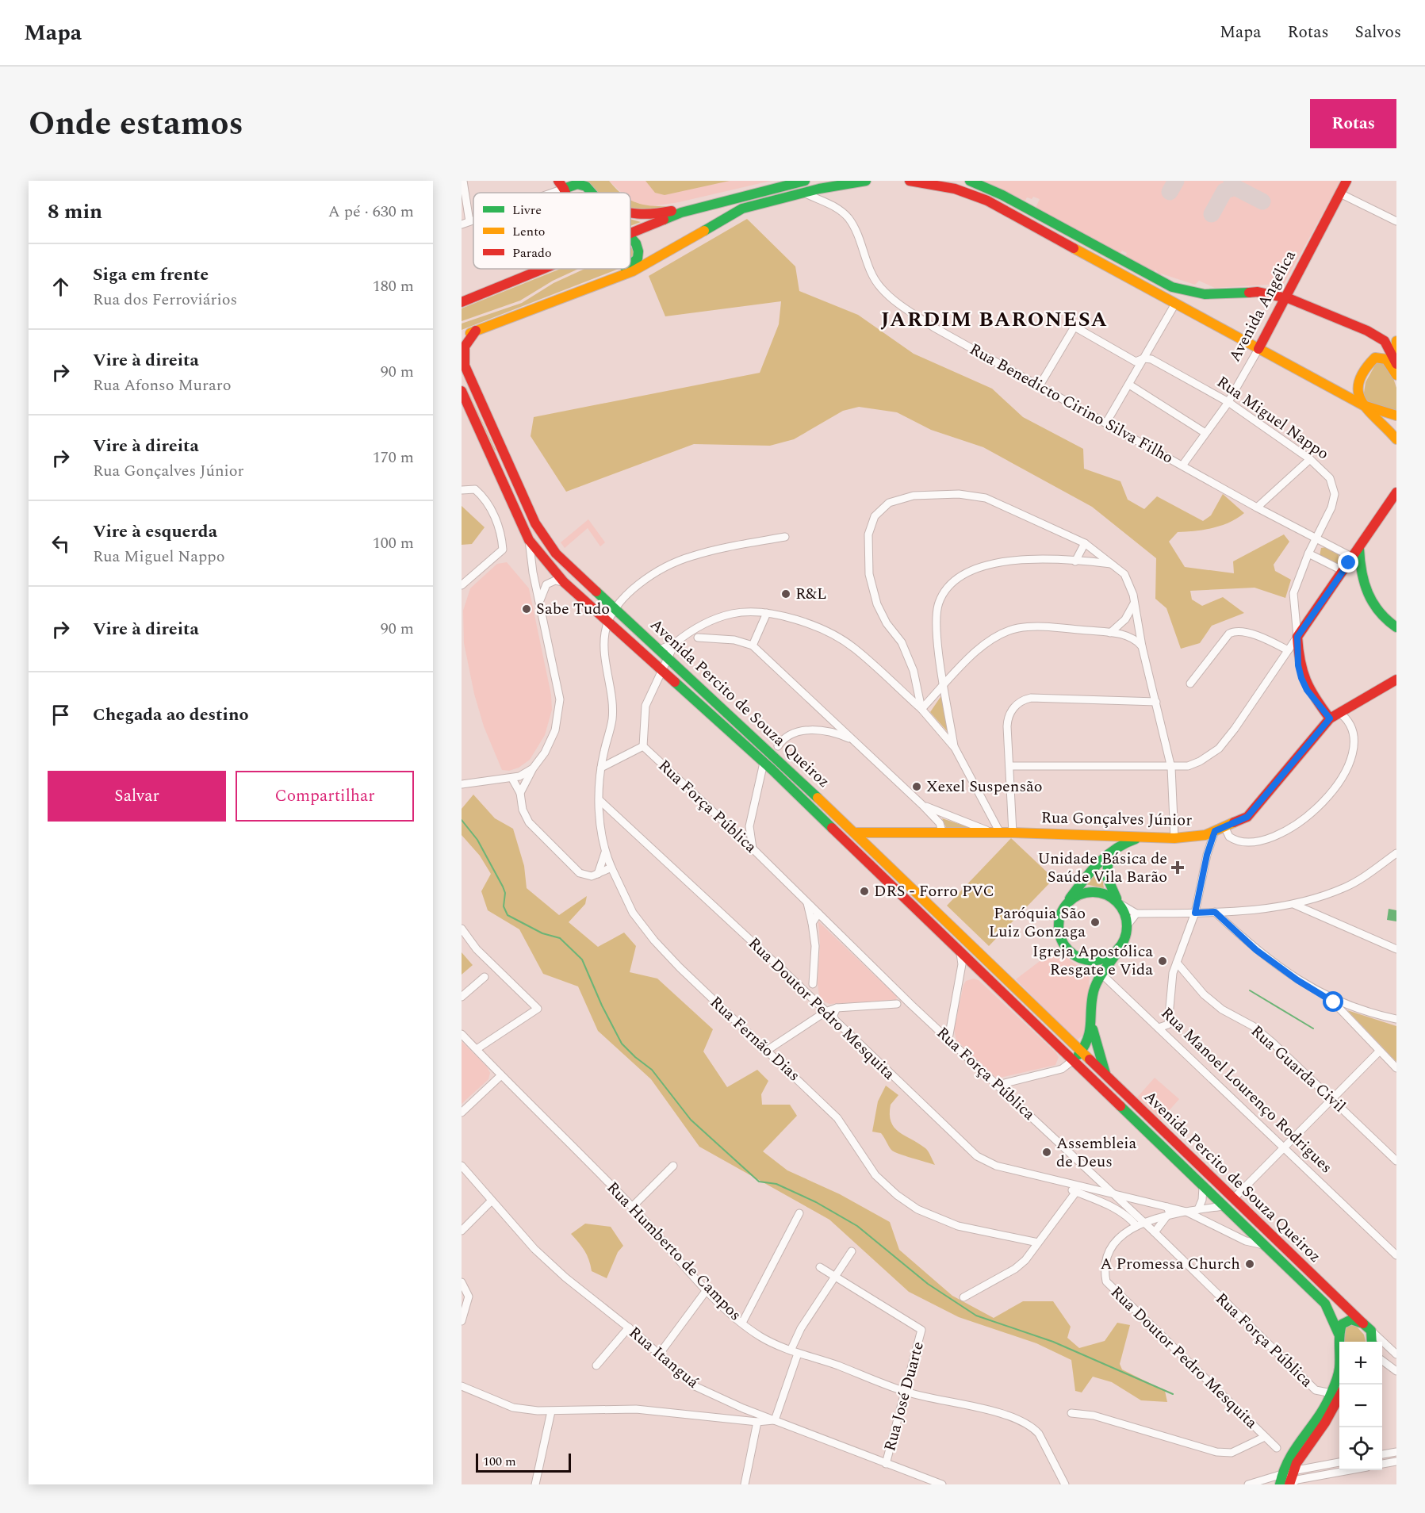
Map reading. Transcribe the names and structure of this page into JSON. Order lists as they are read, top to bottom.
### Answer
{
  "streets": {
    "main road": [
      "Avenida Angélica",
      "Rua Miguel Nappo",
      "Avenida Percito de Souza Queiroz",
      "Rua Gonçalves Júnior",
      "Rua Manoel Lourenço Rodrigues"
    ],
    "street": [
      "Rua Benedicto Cirino Silva Filho",
      "Rua Força Pública",
      "Rua Doutor Pedro Mesquita",
      "Rua Fernão Dias",
      "Rua Guarda Civil",
      "Rua Humberto de Campos",
      "Rua Itanguá",
      "Rua José Duarte"
    ]
  },
  "crossings": [
    ["Avenida Angélica", "Rua Benedicto Cirino Silva Filho"],
    ["Avenida Angélica", "Rua Miguel Nappo"],
    ["Rua Benedicto Cirino Silva Filho", "Rua Miguel Nappo"],
    ["Rua Miguel Nappo", "Rua Gonçalves Júnior"],
    ["Avenida Percito de Souza Queiroz", "Rua Gonçalves Júnior"],
    ["Avenida Percito de Souza Queiroz", "Rua Doutor Pedro Mesquita"],
    ["Rua Força Pública", "Rua Doutor Pedro Mesquita"],
    ["Rua Humberto de Campos", "Rua José Duarte"],
    ["Rua Itanguá", "Rua José Duarte"]
  ],
  "districts": ["JARDIM BARONESA"],
  "places": {
    "other": [
      "R&L",
      "Sabe Tudo",
      "Xexel Suspensão",
      "DRS - Forro PVC",
      "Paróquia São Luiz Gonzaga",
      "Igreja Apostólica Resgate e Vida",
      "Assembleia de Deus",
      "A Promessa Church"
    ],
    "health": ["Unidade Básica de Saúde Vila Barão"]
  },
  "legend": ["Livre", "Lento", "Parado"],
  "scale_bar": "100 m",
  "page": {
    "header": "Mapa",
    "nav": ["Mapa", "Rotas", "Salvos"],
    "title": "Onde estamos",
    "buttons": [
      "Rotas",
      ["Salvar", "Compartilhar"]
    ],
    "heading": ["8 min", "A pé · 630 m"],
    "list": [
      ["Siga em frente", "Rua dos Ferroviários", "180 m"],
      ["Vire à direita", "Rua Afonso Muraro", "90 m"],
      ["Vire à direita", "Rua Gonçalves Júnior", "170 m"],
      ["Vire à esquerda", "Rua Miguel Nappo", "100 m"],
      ["Vire à direita", "90 m"],
      "Chegada ao destino"
    ],
    "map_buttons": ["+", "−"],
    "scale": "100 m"
  }
}
